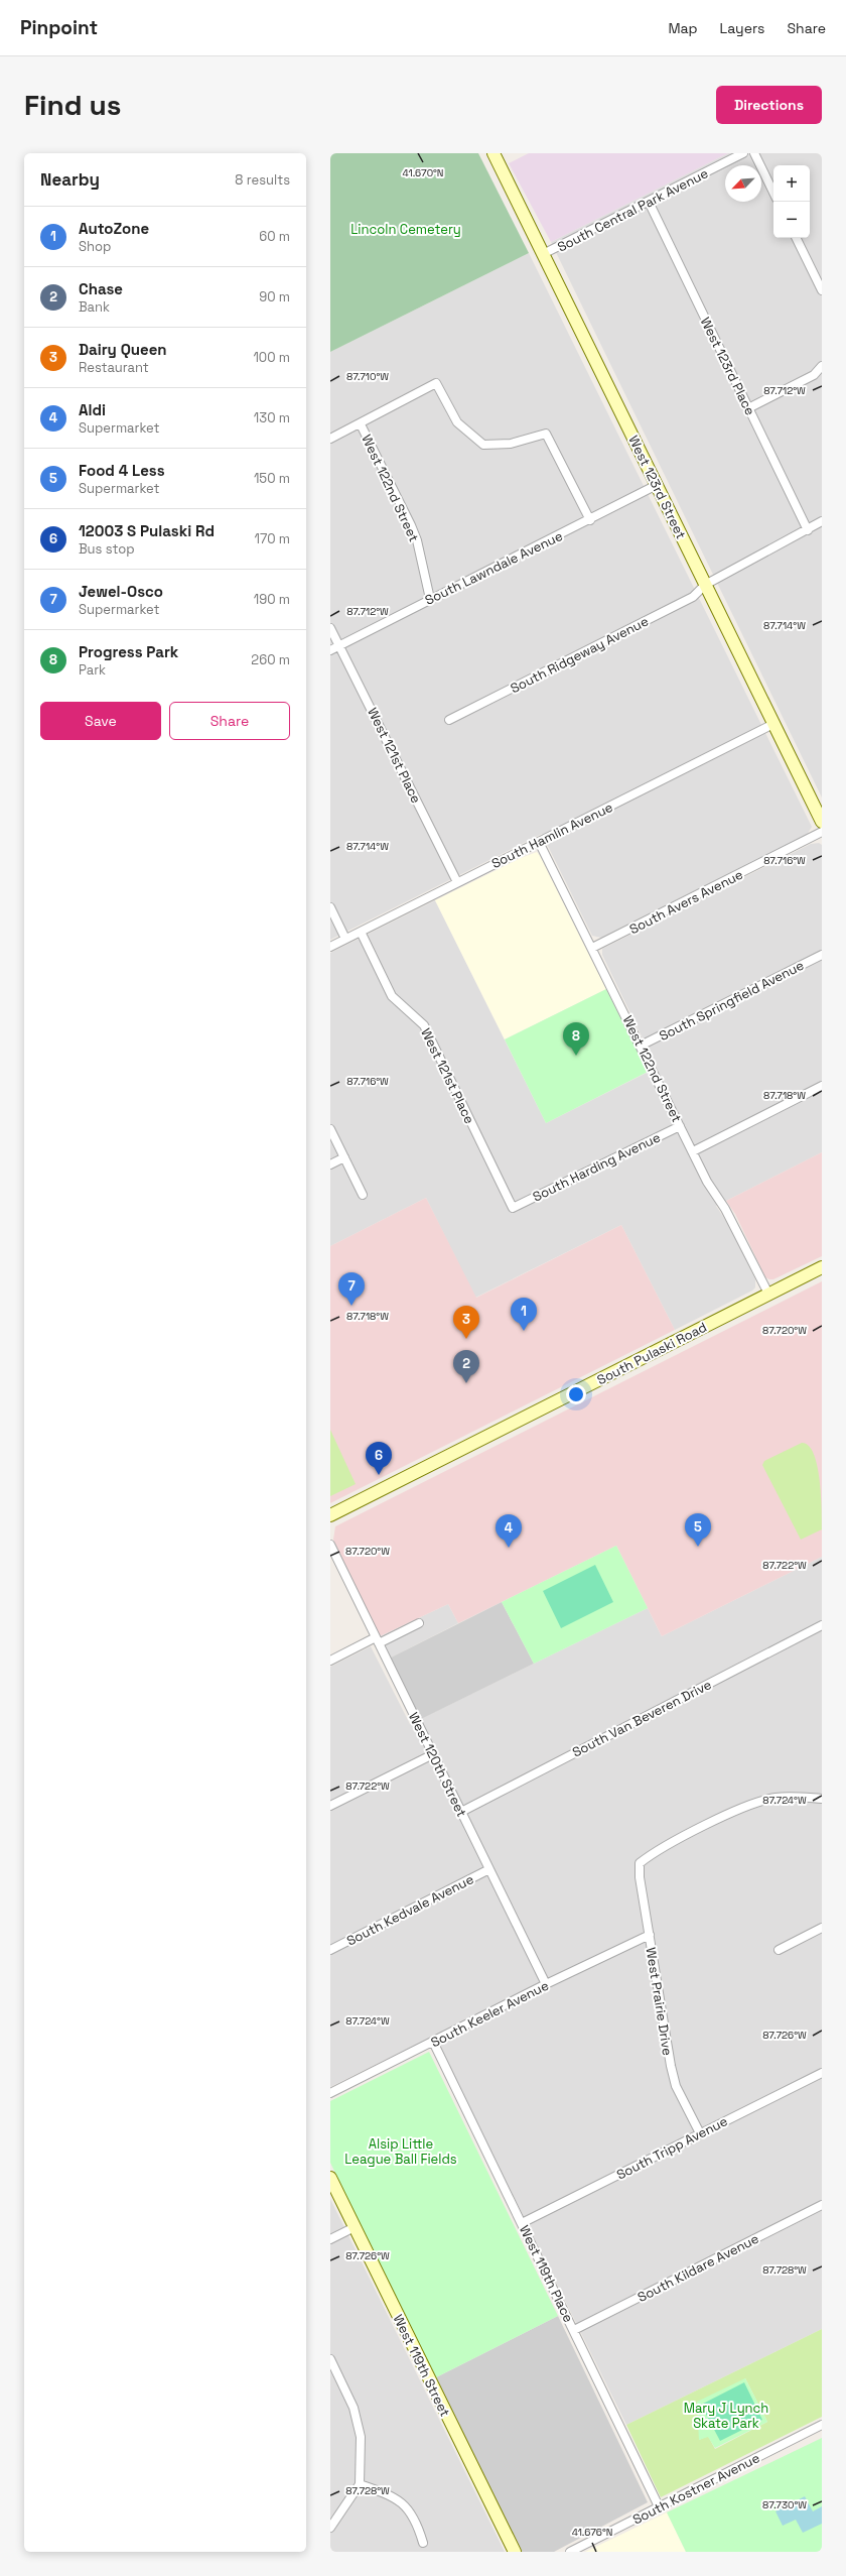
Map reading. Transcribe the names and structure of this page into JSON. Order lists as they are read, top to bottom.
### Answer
{
  "streets": {
    "street": [
      "South Central Park Avenue",
      "West 123rd Place",
      "West 123rd Street",
      "West 122nd Street",
      "South Lawndale Avenue",
      "South Ridgeway Avenue",
      "West 121st Place",
      "South Hamlin Avenue",
      "South Avers Avenue",
      "South Springfield Avenue",
      "South Harding Avenue",
      "South Pulaski Road",
      "South Van Beveren Drive",
      "West 120th Street",
      "South Kedvale Avenue",
      "West Prairie Drive",
      "South Keeler Avenue",
      "South Tripp Avenue",
      "South Kildare Avenue",
      "West 119th Place",
      "West 119th Street",
      "South Kostner Avenue"
    ]
  },
  "crossings": [
    ["South Central Park Avenue", "West 123rd Place"],
    ["South Central Park Avenue", "West 123rd Street"],
    ["West 123rd Place", "South Ridgeway Avenue"],
    ["West 123rd Street", "South Lawndale Avenue"],
    ["West 123rd Street", "South Ridgeway Avenue"],
    ["West 123rd Street", "South Hamlin Avenue"],
    ["West 122nd Street", "South Lawndale Avenue"],
    ["West 122nd Street", "South Hamlin Avenue"],
    ["West 122nd Street", "South Avers Avenue"],
    ["West 122nd Street", "South Springfield Avenue"],
    ["West 122nd Street", "South Harding Avenue"],
    ["West 122nd Street", "South Pulaski Road"],
    ["South Lawndale Avenue", "West 121st Place"],
    ["West 121st Place", "South Hamlin Avenue"],
    ["West 121st Place", "South Harding Avenue"],
    ["South Van Beveren Drive", "West 120th Street"],
    ["West 120th Street", "South Kedvale Avenue"],
    ["West 120th Street", "South Keeler Avenue"],
    ["West Prairie Drive", "South Keeler Avenue"],
    ["West Prairie Drive", "South Tripp Avenue"],
    ["South Keeler Avenue", "West 119th Place"],
    ["South Tripp Avenue", "West 119th Place"],
    ["South Kildare Avenue", "West 119th Place"],
    ["West 119th Place", "South Kostner Avenue"]
  ],
  "parks": ["Lincoln Cemetery", "Alsip Little League Ball Fields", "Mary J Lynch Skate Park"],
  "north": "bottom left",
  "page": {
    "header": "Pinpoint",
    "nav": ["Map", "Layers", "Share"],
    "buttons": [
      "Directions",
      ["Save", "Share"]
    ],
    "title": "Find us",
    "heading": ["Nearby", "8 results"],
    "map_buttons": ["+", "−"],
    "list": [
      {
        "mark": "1",
        "name": "AutoZone",
        "note": "Shop",
        "value": "60 m"
      },
      {
        "mark": "2",
        "name": "Chase",
        "note": "Bank",
        "value": "90 m"
      },
      {
        "mark": "3",
        "name": "Dairy Queen",
        "note": "Restaurant",
        "value": "100 m"
      },
      {
        "mark": "4",
        "name": "Aldi",
        "note": "Supermarket",
        "value": "130 m"
      },
      {
        "mark": "5",
        "name": "Food 4 Less",
        "note": "Supermarket",
        "value": "150 m"
      },
      {
        "mark": "6",
        "name": "12003 S Pulaski Rd",
        "note": "Bus stop",
        "value": "170 m"
      },
      {
        "mark": "7",
        "name": "Jewel-Osco",
        "note": "Supermarket",
        "value": "190 m"
      },
      {
        "mark": "8",
        "name": "Progress Park",
        "note": "Park",
        "value": "260 m"
      }
    ],
    "pins": [
      "8",
      "7",
      "1",
      "3",
      "2",
      "6",
      "5",
      "4"
    ]
  },
  "coordinates": [
    "41.670°N",
    "87.710°W",
    "87.712°W",
    "87.714°W",
    "87.716°W",
    "87.718°W",
    "87.720°W",
    "87.722°W",
    "87.724°W",
    "87.726°W",
    "87.728°W",
    "87.730°W",
    "41.676°N"
  ]
}
